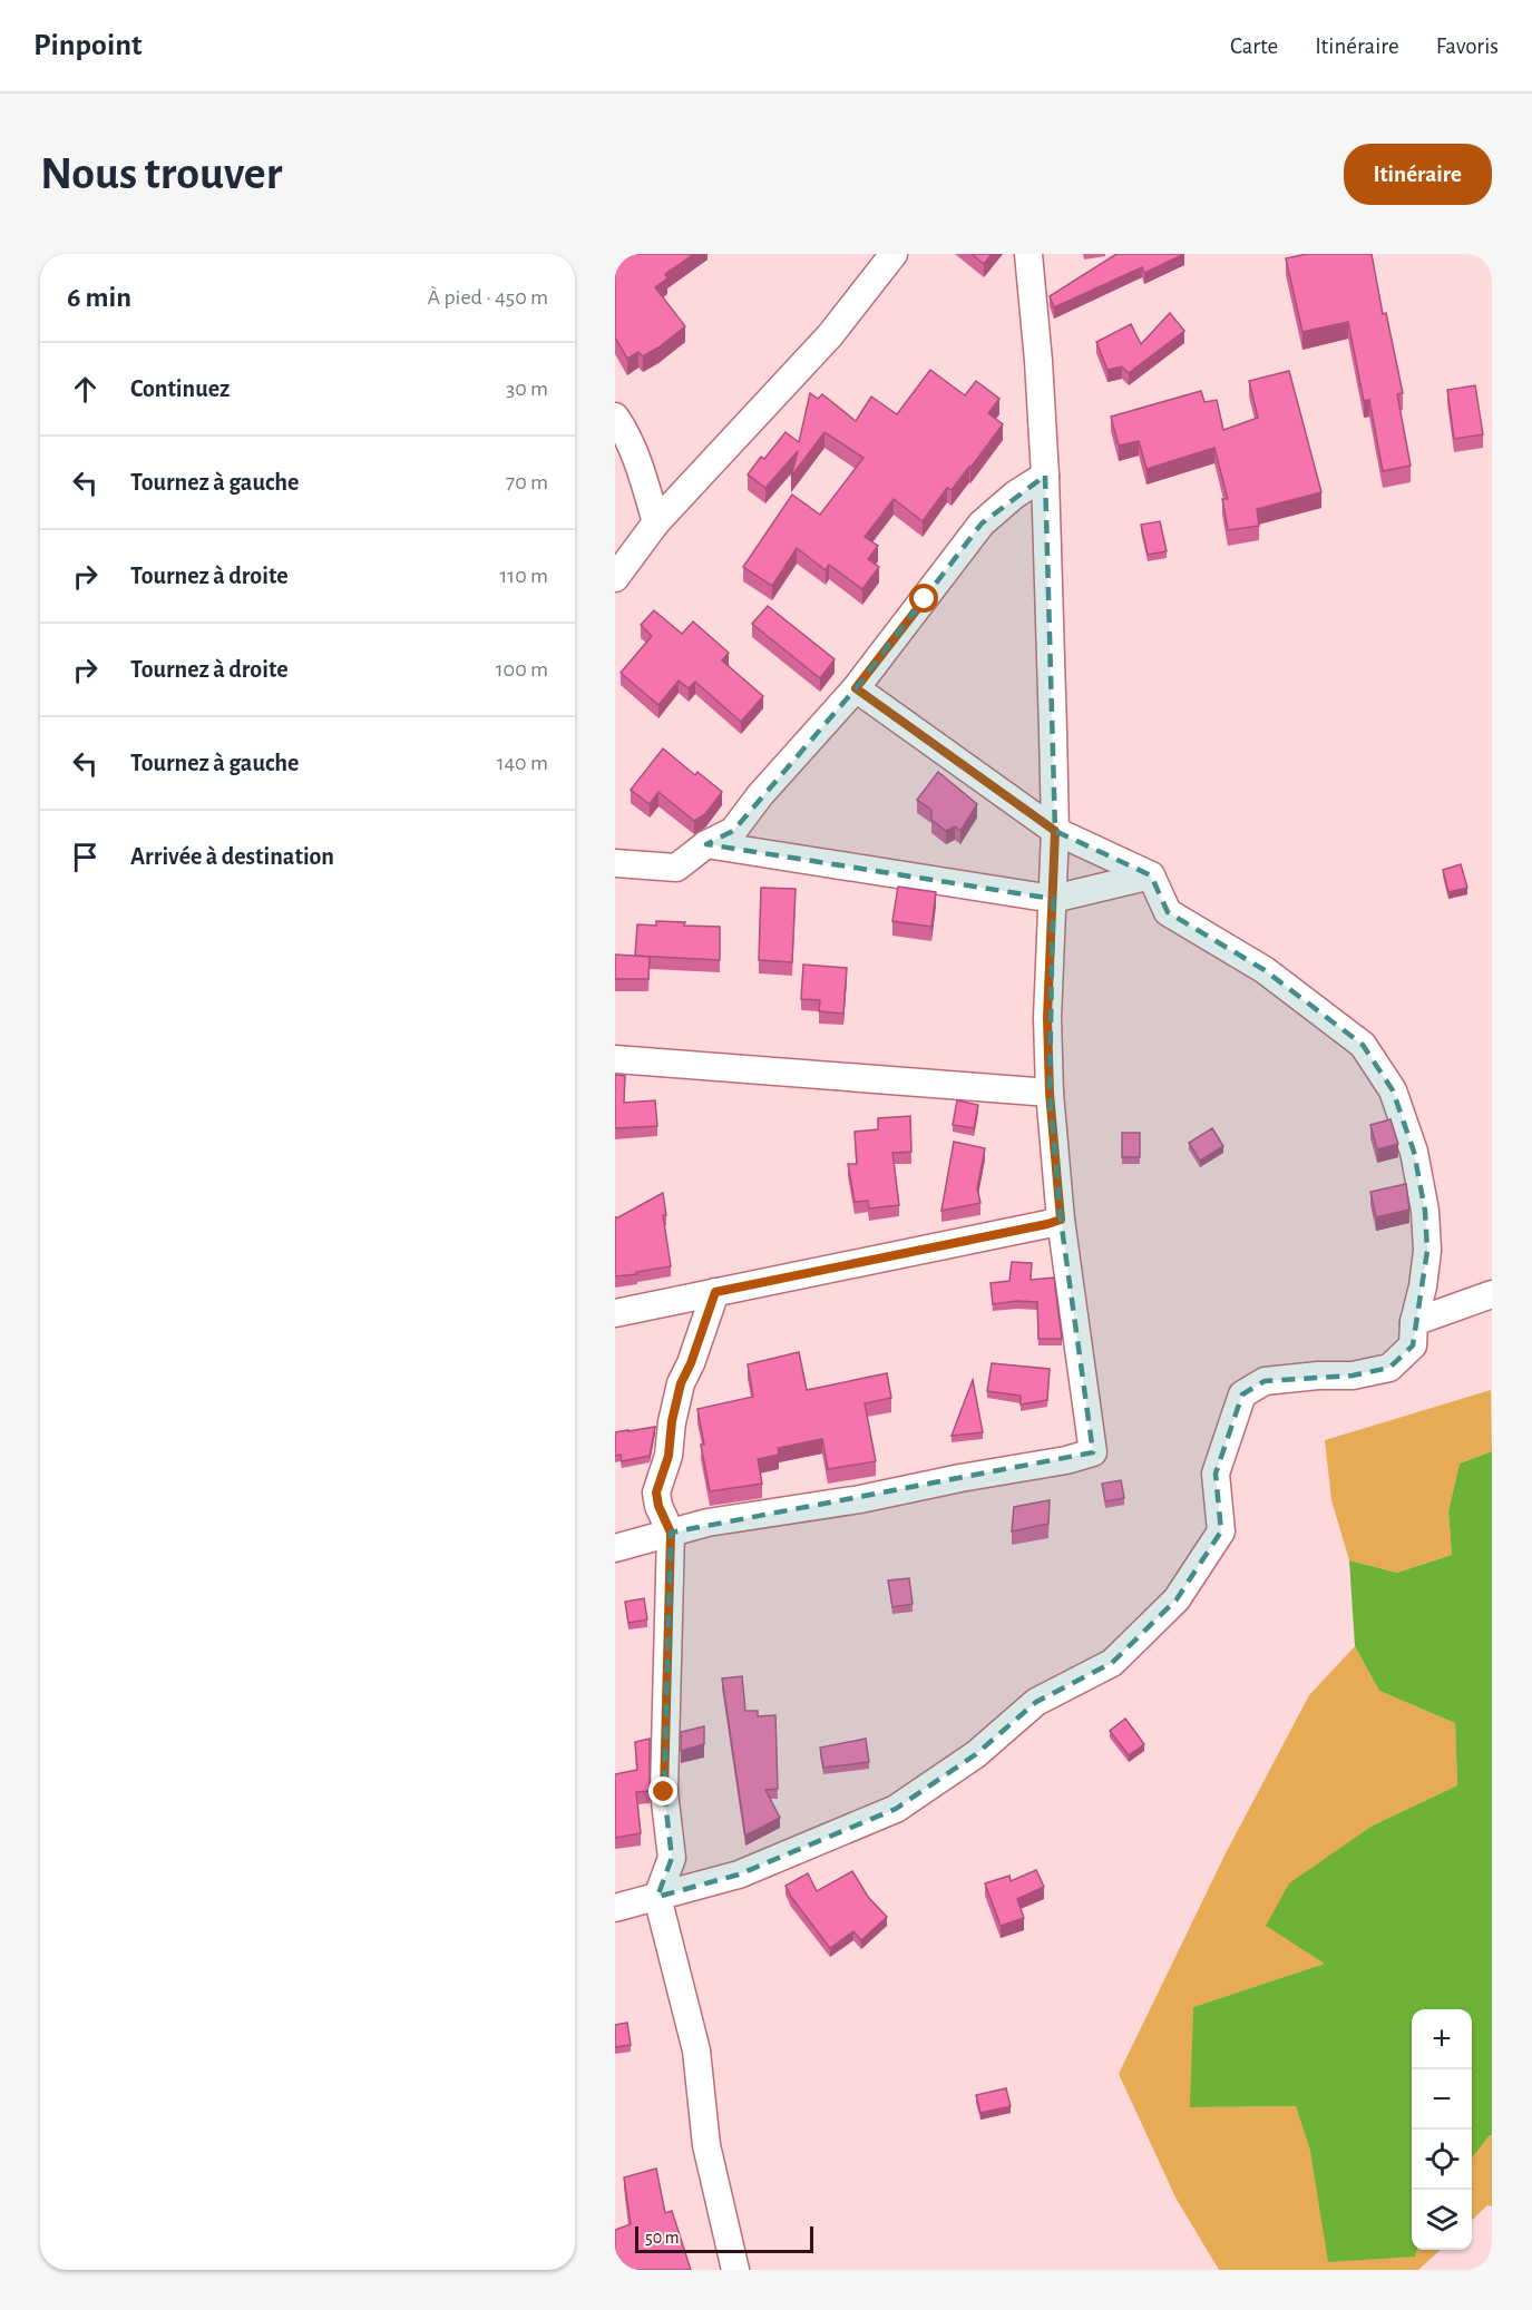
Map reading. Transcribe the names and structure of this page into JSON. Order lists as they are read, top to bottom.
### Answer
{
  "scale_bar": "50 m",
  "page": {
    "header": "Pinpoint",
    "nav": ["Carte", "Itinéraire", "Favoris"],
    "buttons": "Itinéraire",
    "title": "Nous trouver",
    "heading": ["6 min", "À pied · 450 m"],
    "list": [
      ["Continuez", "30 m"],
      ["Tournez à gauche", "70 m"],
      ["Tournez à droite", "110 m"],
      ["Tournez à droite", "100 m"],
      ["Tournez à gauche", "140 m"],
      "Arrivée à destination"
    ],
    "map_buttons": ["+", "−"],
    "scale": "50 m"
  }
}
